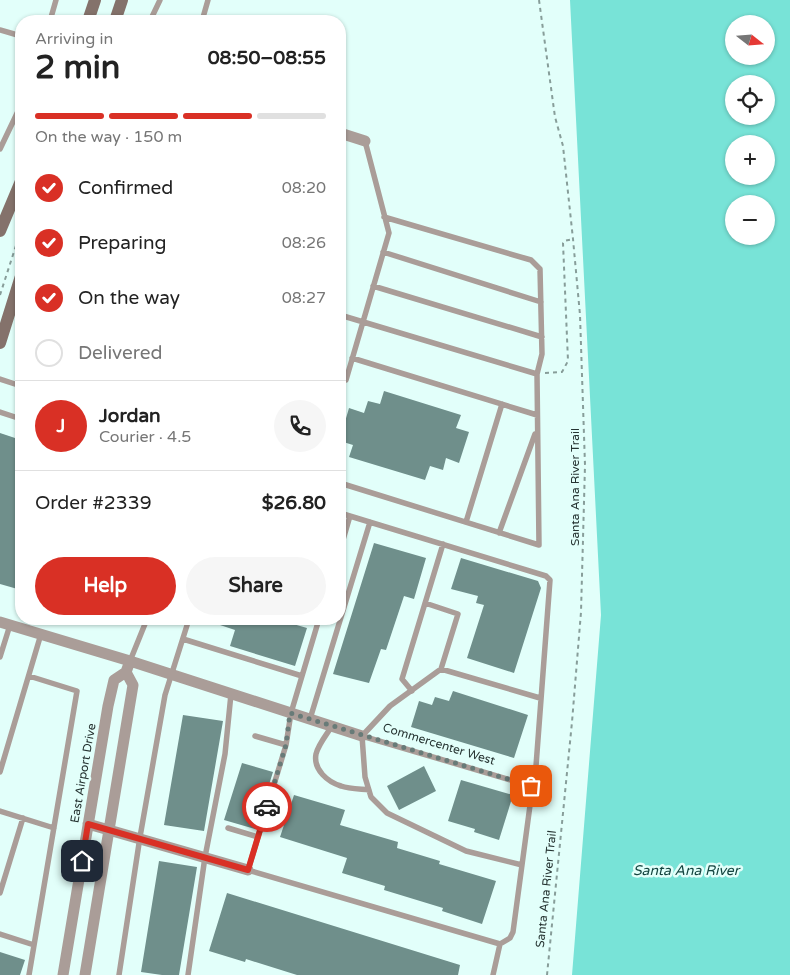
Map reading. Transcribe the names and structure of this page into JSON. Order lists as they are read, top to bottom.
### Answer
{
  "streets": {
    "street": ["Commercenter West", "East Airport Drive"],
    "path": ["Santa Ana River Trail"]
  },
  "crossings": [
    ["Commercenter West", "East Airport Drive"]
  ],
  "water": ["Santa Ana River"],
  "north": "right",
  "page": {
    "map_buttons": ["+", "−"],
    "heading": ["2 min", "Arriving in", "08:50–08:55"],
    "panel": [
      "Jordan",
      "Courier · 4.5",
      "Order #2339",
      "$26.80"
    ],
    "bar": "On the way · 150 m",
    "list": [
      ["Confirmed", "08:20"],
      ["Preparing", "08:26"],
      ["On the way", "08:27"],
      "Delivered"
    ],
    "round": "J",
    "buttons": ["Help", "Share"]
  }
}
